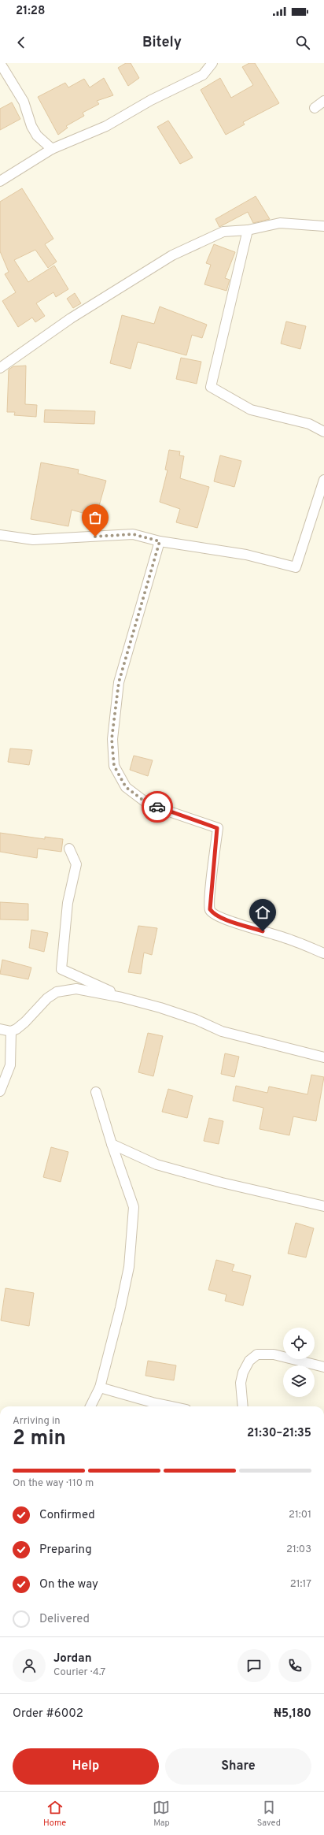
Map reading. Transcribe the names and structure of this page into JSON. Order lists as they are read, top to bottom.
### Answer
{
  "page": {
    "status": "21:28",
    "header": "Bitely",
    "heading": ["2 min", "Arriving in", "21:30–21:35"],
    "panel": [
      "Jordan",
      "Courier · 4.7",
      "Order #6002",
      "₦5,180"
    ],
    "bar": "On the way · 110 m",
    "list": [
      ["Confirmed", "21:01"],
      ["Preparing", "21:03"],
      ["On the way", "21:17"],
      "Delivered"
    ],
    "buttons": ["Help", "Share"],
    "tabs": ["Home", "Map", "Saved"]
  }
}
